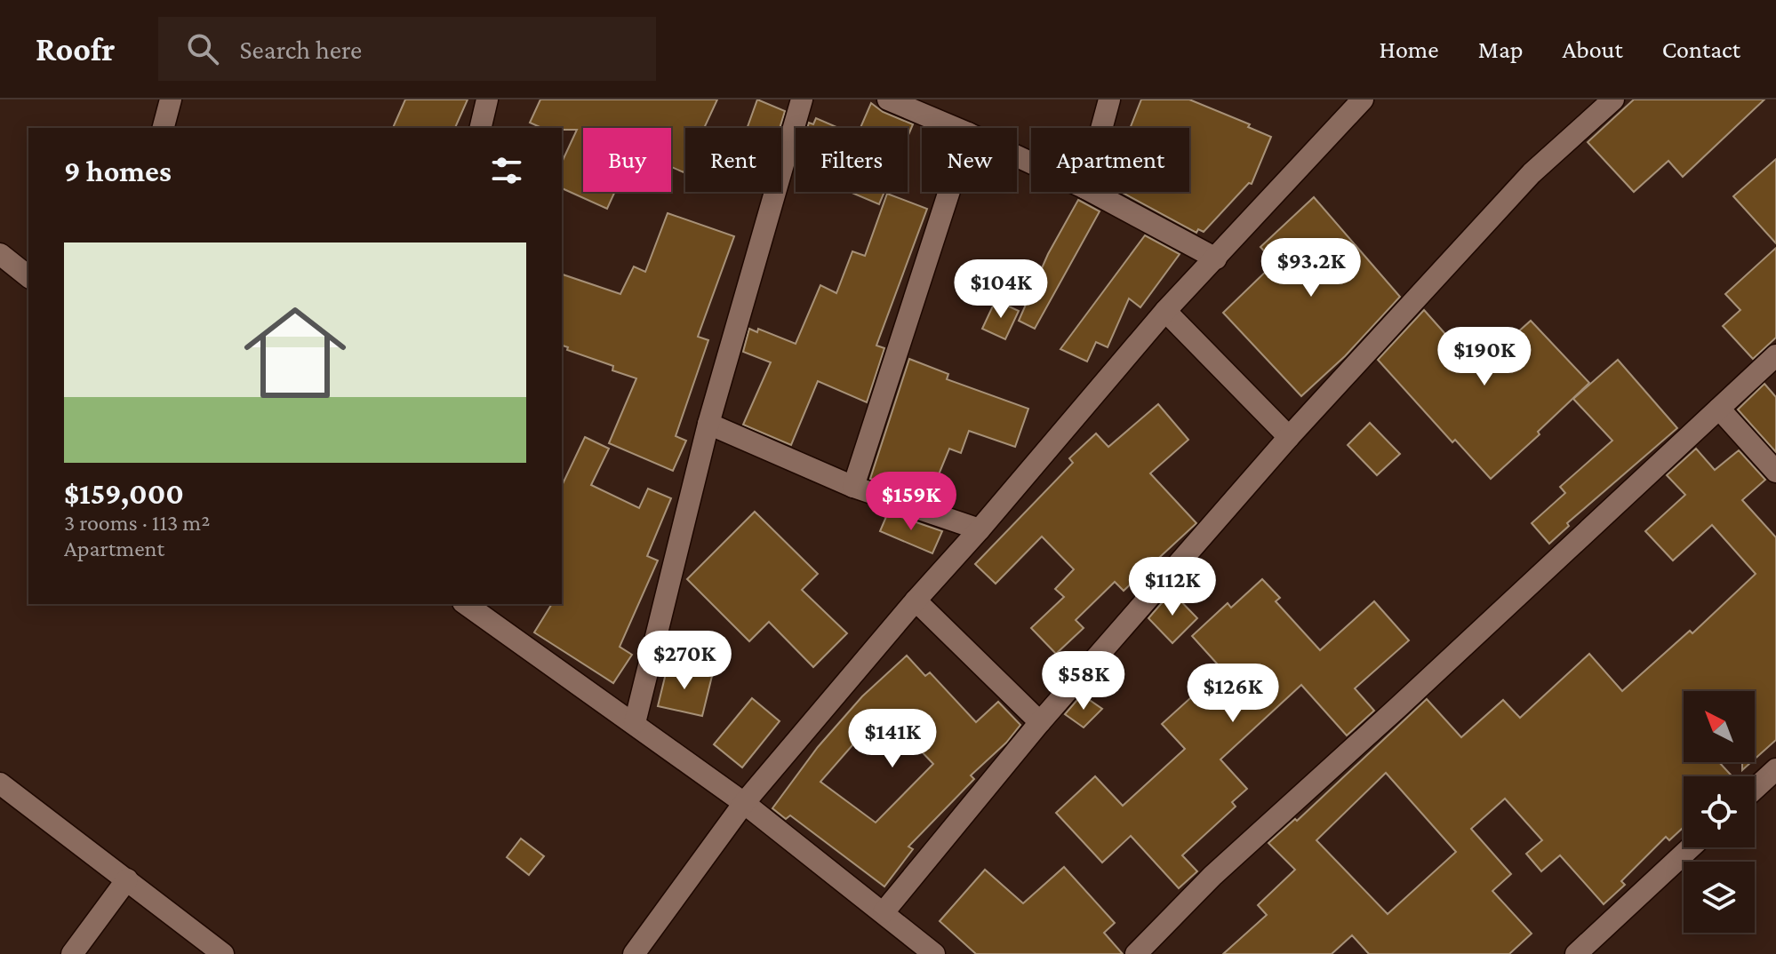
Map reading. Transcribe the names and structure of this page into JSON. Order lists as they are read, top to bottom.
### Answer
{
  "north": "top left",
  "page": {
    "header": "Roofr",
    "search": "Search here",
    "nav": [
      "Home",
      "Map",
      "About",
      "Contact"
    ],
    "chip": [
      "Buy",
      "Rent",
      "Filters",
      "New",
      "Apartment"
    ],
    "heading": "9 homes",
    "list": [
      {
        "name": "$159,000",
        "note": "3 rooms · 113 m² · Apartment"
      }
    ],
    "price": [
      "$93.2K",
      "$104K",
      "$190K",
      "$159K",
      "$112K",
      "$270K",
      "$58K",
      "$126K",
      "$141K"
    ]
  }
}
